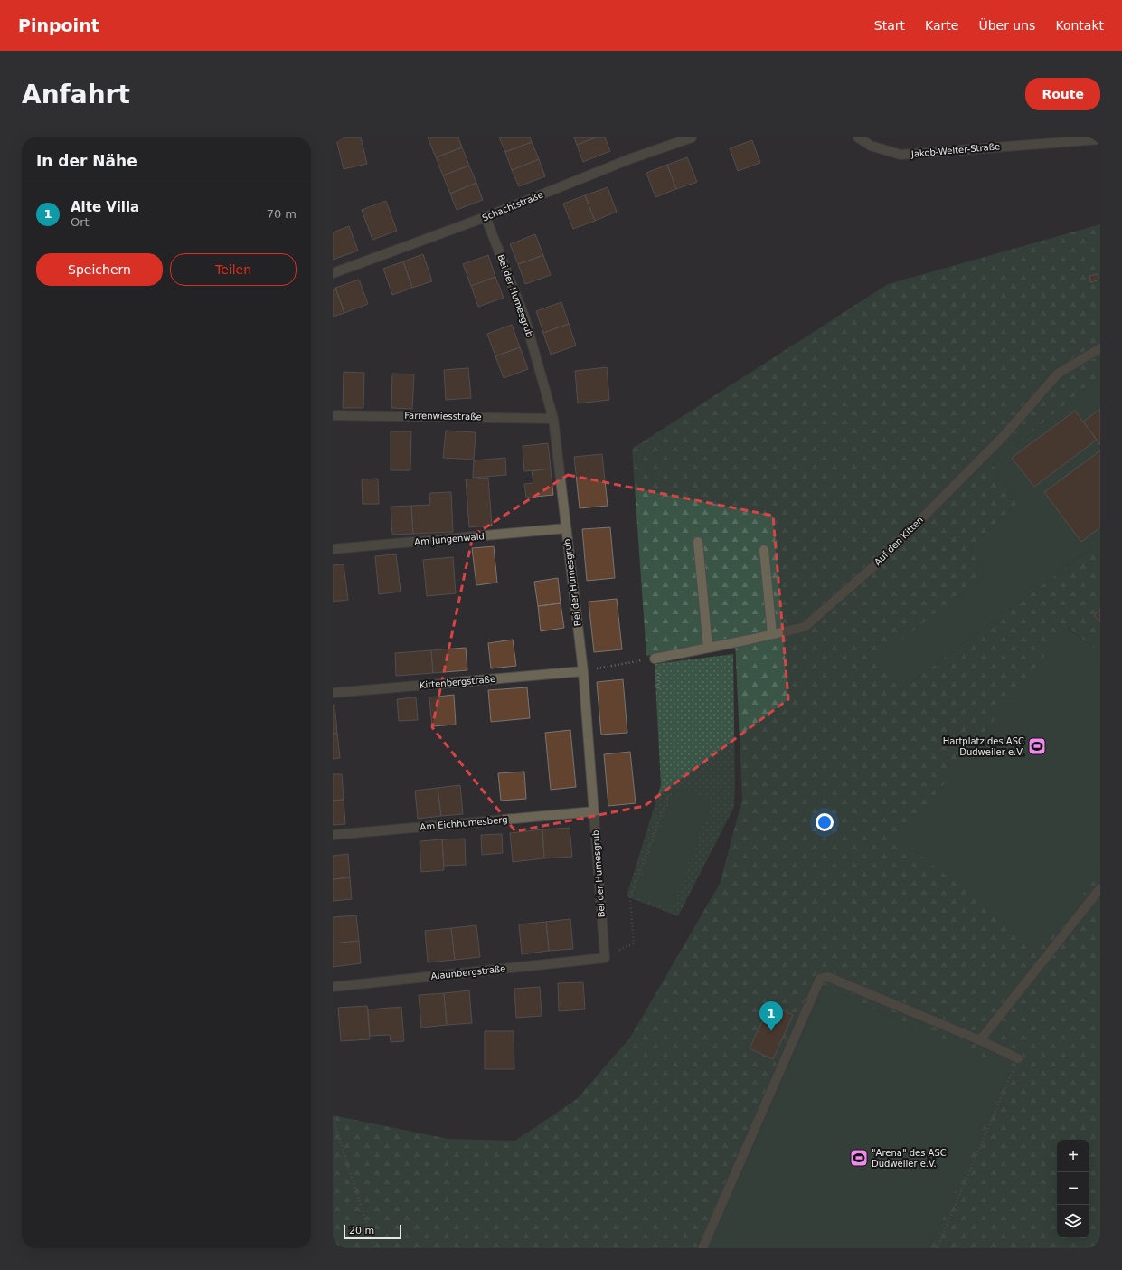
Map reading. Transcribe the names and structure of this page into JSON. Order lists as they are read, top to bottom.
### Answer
{
  "streets": {
    "street": [
      "Jakob-Welter-Straße",
      "Schachtstraße",
      "Bei der Humesgrub",
      "Farrenwiesstraße",
      "Am Jungenwald",
      "Auf den Kitten",
      "Kittenbergstraße",
      "Am Eichhumesberg",
      "Alaunbergstraße"
    ]
  },
  "crossings": [
    ["Schachtstraße", "Bei der Humesgrub"],
    ["Bei der Humesgrub", "Farrenwiesstraße"],
    ["Bei der Humesgrub", "Am Jungenwald"],
    ["Bei der Humesgrub", "Kittenbergstraße"],
    ["Bei der Humesgrub", "Am Eichhumesberg"],
    ["Bei der Humesgrub", "Alaunbergstraße"]
  ],
  "places": {
    "sports": ["Hartplatz des ASC Dudweiler e.V.", "\"Arena\" des ASC Dudweiler e.V."]
  },
  "scale_bar": "20 m",
  "page": {
    "header": "Pinpoint",
    "nav": [
      "Start",
      "Karte",
      "Über uns",
      "Kontakt"
    ],
    "buttons": [
      "Route",
      ["Speichern", "Teilen"]
    ],
    "title": "Anfahrt",
    "heading": "In der Nähe",
    "list": [
      {
        "mark": "1",
        "name": "Alte Villa",
        "note": "Ort",
        "value": "70 m"
      }
    ],
    "pins": "1",
    "map_buttons": ["+", "−"],
    "scale": "20 m"
  }
}
